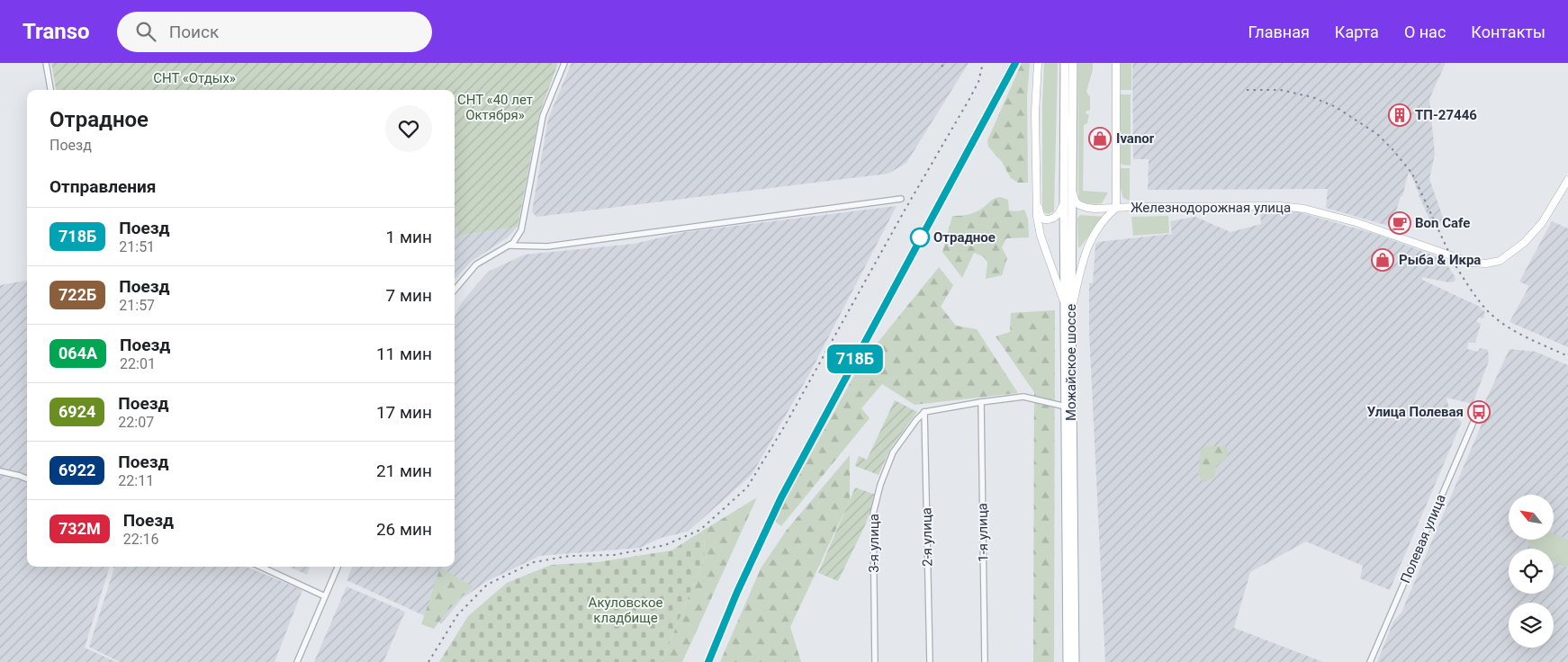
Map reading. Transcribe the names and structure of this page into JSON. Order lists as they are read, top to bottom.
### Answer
{
  "streets": {
    "main road": ["Можайское шоссе"],
    "street": [
      "Железнодорожная улица",
      "1-я улица",
      "2-я улица",
      "Полевая улица",
      "3-я улица"
    ]
  },
  "crossings": [
    ["Железнодорожная улица", "Можайское шоссе"],
    ["2-я улица", "3-я улица"]
  ],
  "parks": ["СНТ «Отдых»", "СНТ «40 лет Октября»", "Акуловское кладбище"],
  "places": {
    "building": ["ТП-27446"],
    "shop": ["Ivanor", "Рыба & Икра"],
    "cafe": ["Bon Cafe"],
    "other": ["Отрадное"],
    "bus stop": ["Улица Полевая"]
  },
  "north": "top left",
  "page": {
    "header": "Transo",
    "search": "Поиск",
    "nav": [
      "Главная",
      "Карта",
      "О нас",
      "Контакты"
    ],
    "on_map": "718Б",
    "heading": [
      ["Отрадное", "Поезд"],
      "Отправления"
    ],
    "list": [
      {
        "mark": "718Б",
        "name": "Поезд",
        "note": "21:51",
        "value": "1 мин"
      },
      {
        "mark": "722Б",
        "name": "Поезд",
        "note": "21:57",
        "value": "7 мин"
      },
      {
        "mark": "064А",
        "name": "Поезд",
        "note": "22:01",
        "value": "11 мин"
      },
      {
        "mark": "6924",
        "name": "Поезд",
        "note": "22:07",
        "value": "17 мин"
      },
      {
        "mark": "6922",
        "name": "Поезд",
        "note": "22:11",
        "value": "21 мин"
      },
      {
        "mark": "732М",
        "name": "Поезд",
        "note": "22:16",
        "value": "26 мин"
      }
    ]
  }
}
